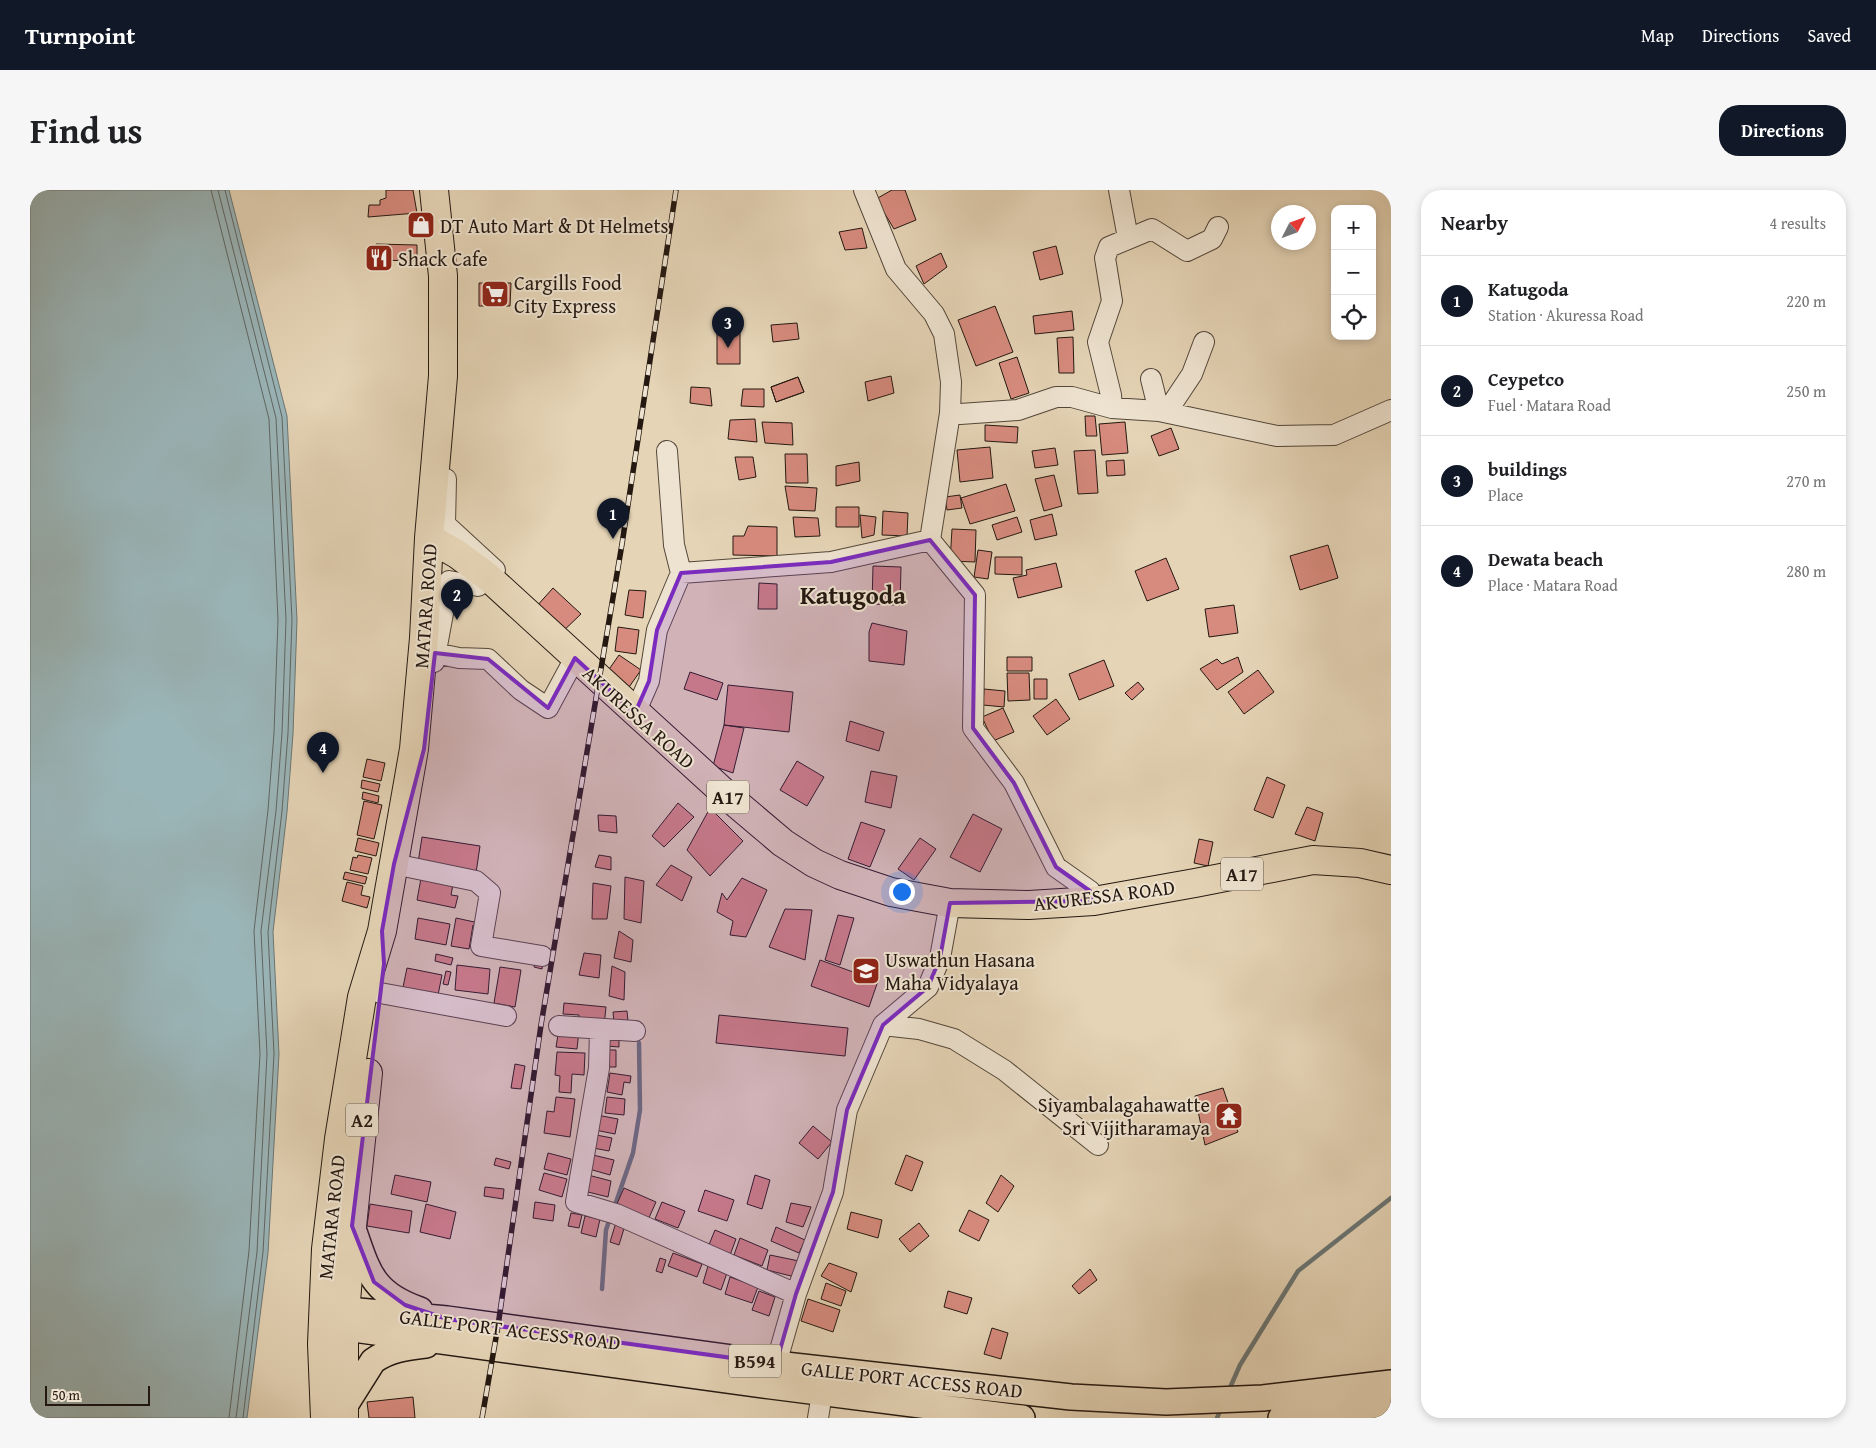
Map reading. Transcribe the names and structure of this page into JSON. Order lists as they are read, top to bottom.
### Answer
{
  "streets": {
    "highway": [
      "MATARA ROAD",
      "AKURESSA ROAD",
      "A17",
      "A2"
    ],
    "main road": ["GALLE PORT ACCESS ROAD", "B594"]
  },
  "crossings": [
    ["MATARA ROAD", "AKURESSA ROAD"],
    ["MATARA ROAD", "GALLE PORT ACCESS ROAD"]
  ],
  "districts": ["Katugoda"],
  "places": {
    "shop": ["DT Auto Mart & Dt Helmets"],
    "restaurant": ["Shack Cafe"],
    "supermarket": ["Cargills Food City Express"],
    "school or university": ["Uswathun Hasana Maha Vidyalaya"],
    "temple": ["Siyambalagahawatte Sri Vijitharamaya"]
  },
  "scale_bar": "50 m",
  "north": "top right",
  "page": {
    "header": "Turnpoint",
    "nav": ["Map", "Directions", "Saved"],
    "title": "Find us",
    "buttons": "Directions",
    "heading": ["Nearby", "4 results"],
    "map_buttons": ["+", "−"],
    "list": [
      {
        "mark": "1",
        "name": "Katugoda",
        "note": "Station · Akuressa Road",
        "value": "220 m"
      },
      {
        "mark": "2",
        "name": "Ceypetco",
        "note": "Fuel · Matara Road",
        "value": "250 m"
      },
      {
        "mark": "3",
        "name": "buildings",
        "note": "Place",
        "value": "270 m"
      },
      {
        "mark": "4",
        "name": "Dewata beach",
        "note": "Place · Matara Road",
        "value": "280 m"
      }
    ],
    "pins": [
      "3",
      "1",
      "2",
      "4"
    ],
    "scale": "50 m"
  }
}
